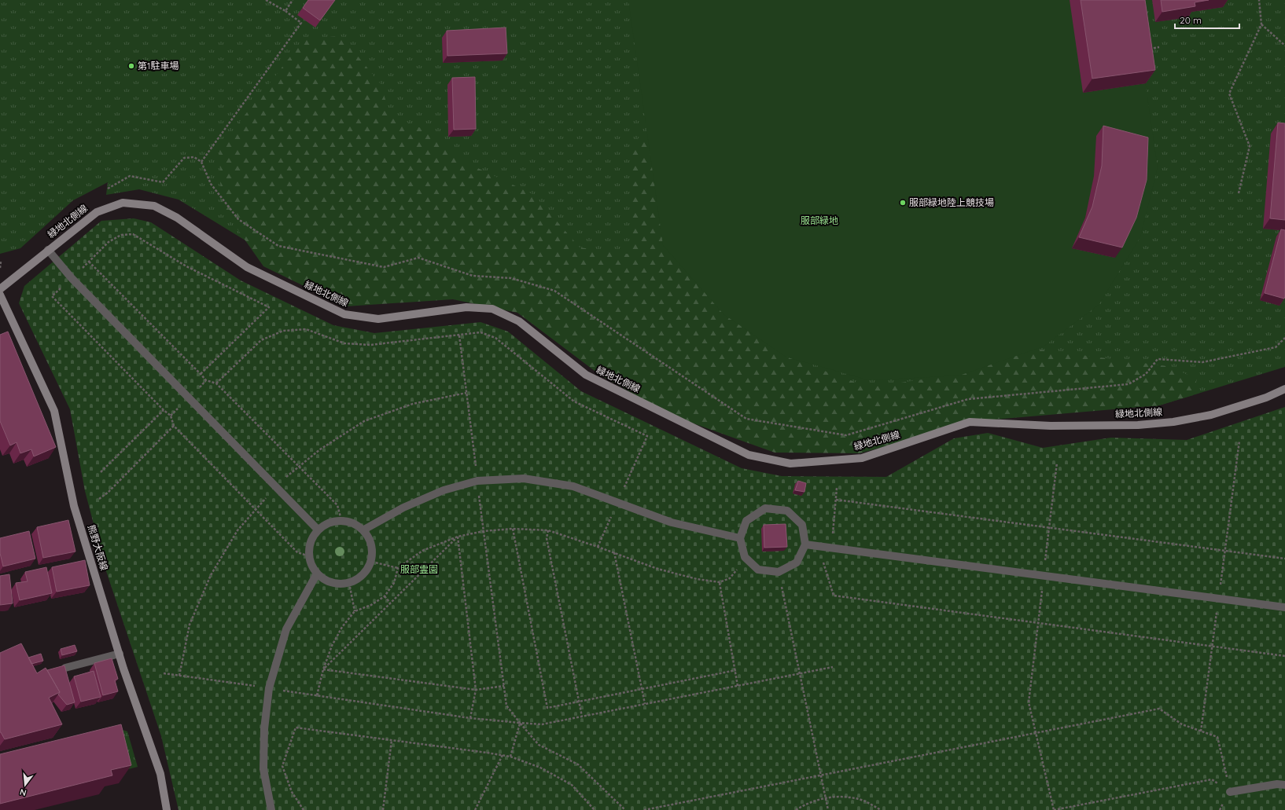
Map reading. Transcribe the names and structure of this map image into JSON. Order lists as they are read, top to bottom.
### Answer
{
  "streets": {
    "street": ["緑地北側線", "熊野大阪線"]
  },
  "parks": ["服部緑地", "服部霊園"],
  "places": ["第1駐車場", "服部緑地陸上競技場"],
  "scale_bar": "20 m",
  "north": "bottom"
}
